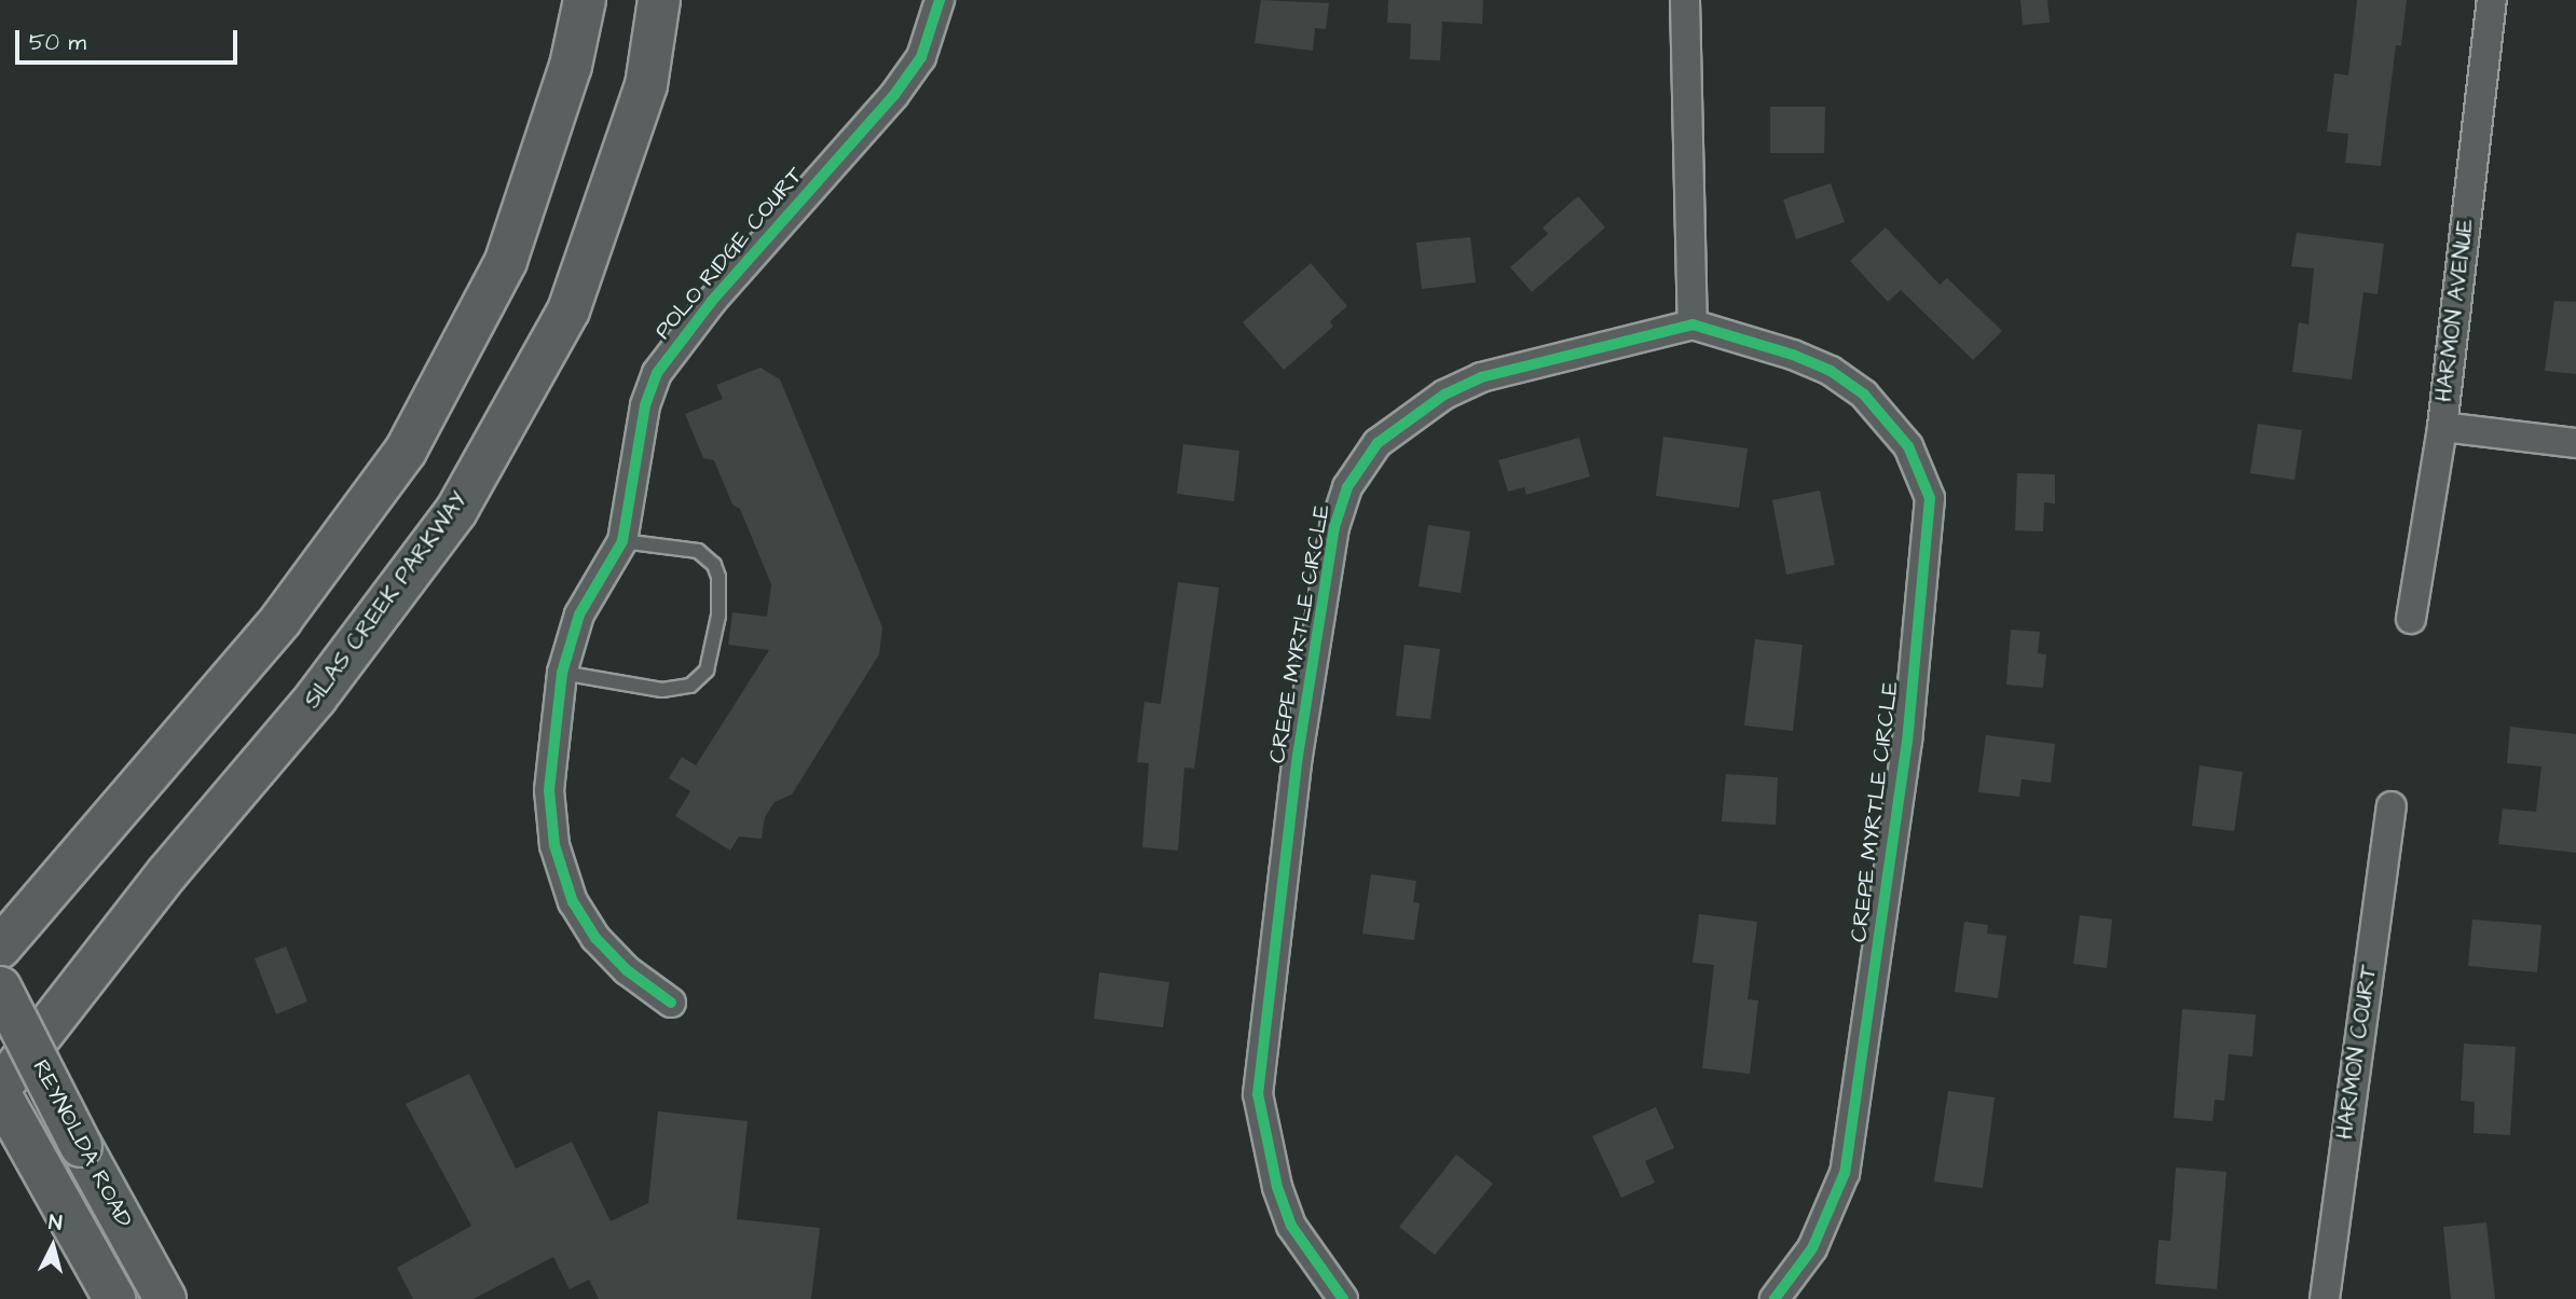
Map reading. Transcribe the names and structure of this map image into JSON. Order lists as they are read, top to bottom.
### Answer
{
  "streets": {
    "main road": ["SILAS CREEK PARKWAY", "REYNOLDA ROAD"],
    "street": [
      "POLO RIDGE COURT",
      "HARMON AVENUE",
      "CREPE MYRTLE CIRCLE",
      "HARMON COURT"
    ]
  },
  "scale_bar": "50 m",
  "north": "top"
}
